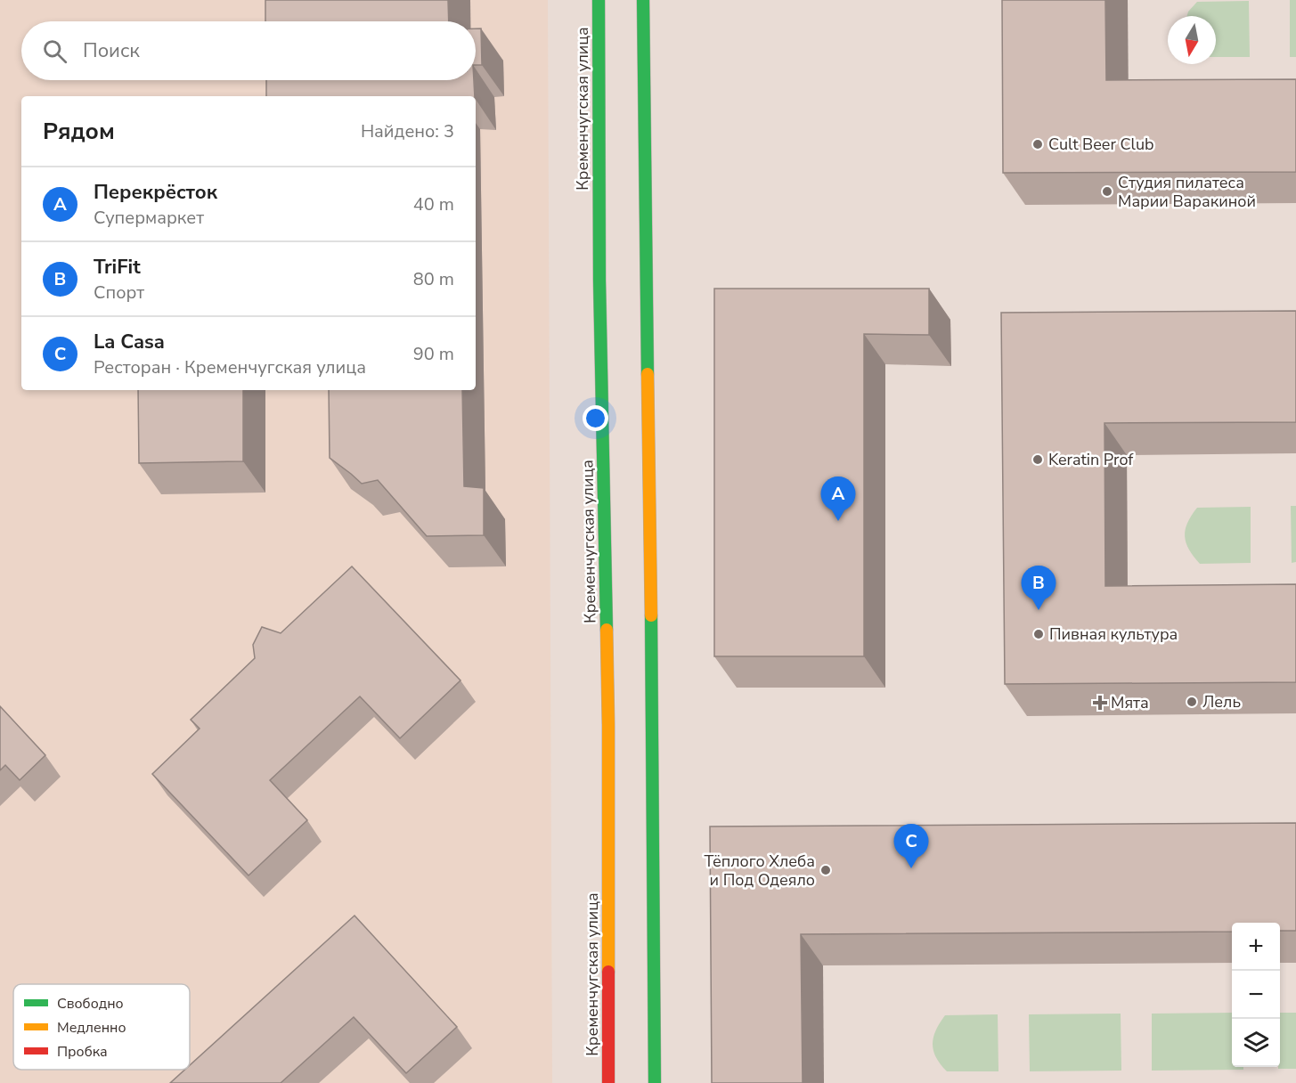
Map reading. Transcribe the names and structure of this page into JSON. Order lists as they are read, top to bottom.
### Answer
{
  "streets": {
    "street": ["Кременчугская улица"]
  },
  "places": {
    "other": [
      "Cult Beer Club",
      "Студия пилатеса Марии Варакиной",
      "Keratin Prof",
      "Пивная культура",
      "Лель",
      "Тёплого Хлеба и Под Одеяло"
    ],
    "health": ["Мята"]
  },
  "legend": ["Свободно", "Медленно", "Пробка"],
  "north": "bottom",
  "page": {
    "search": "Поиск",
    "heading": ["Рядом", "Найдено: 3"],
    "list": [
      {
        "mark": "A",
        "name": "Перекрёсток",
        "note": "Супермаркет",
        "value": "40 m"
      },
      {
        "mark": "B",
        "name": "TriFit",
        "note": "Спорт",
        "value": "80 m"
      },
      {
        "mark": "C",
        "name": "La Casa",
        "note": "Ресторан · Кременчугская улица",
        "value": "90 m"
      }
    ],
    "pins": ["A", "B", "C"],
    "map_buttons": ["+", "−"]
  }
}
